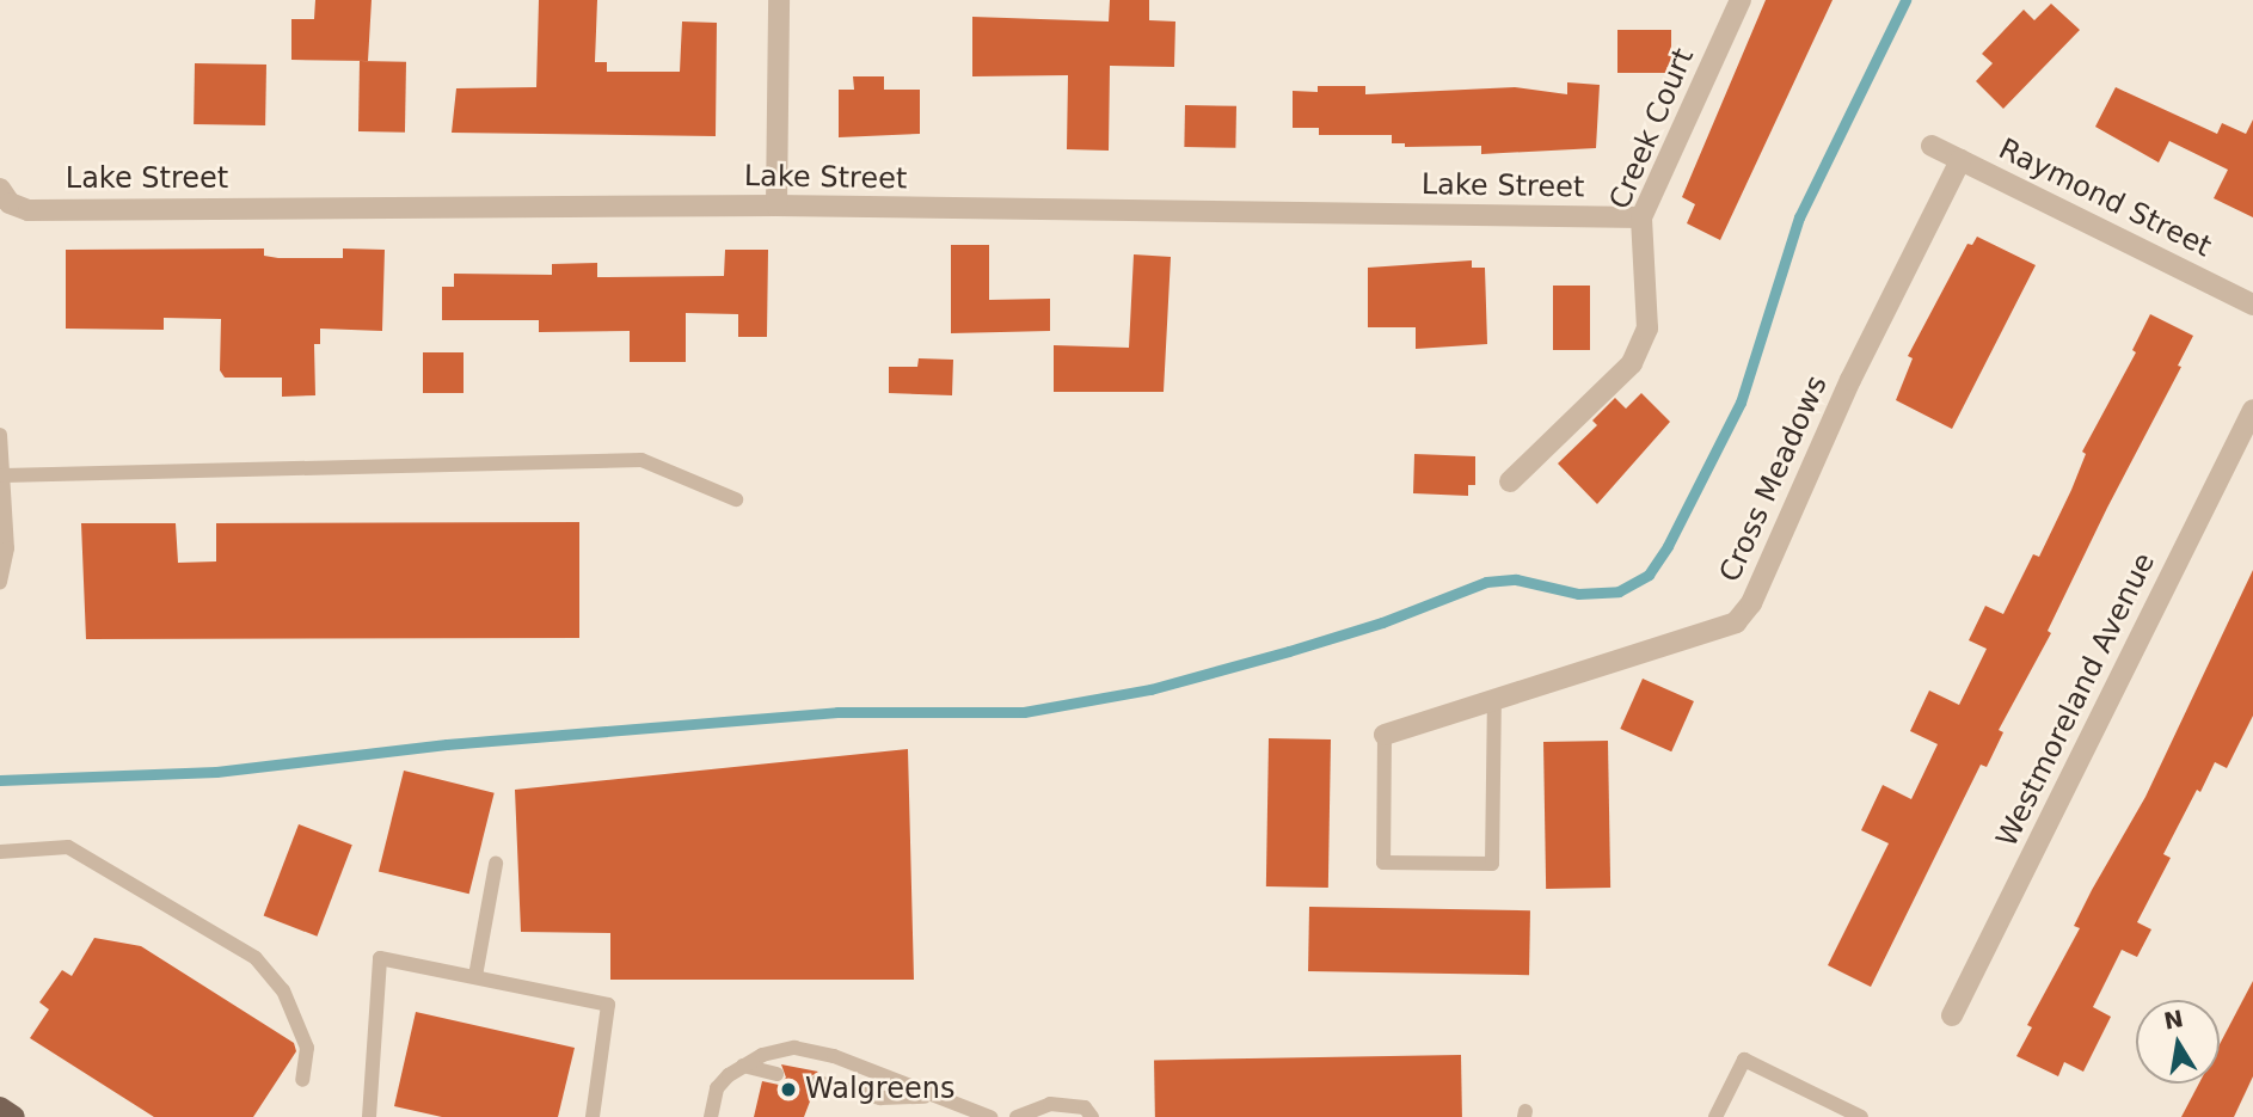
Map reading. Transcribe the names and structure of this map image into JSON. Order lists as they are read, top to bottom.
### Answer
{
  "streets": {
    "street": [
      "Creek Court",
      "Lake Street",
      "Raymond Street",
      "Cross Meadows",
      "Westmoreland Avenue"
    ]
  },
  "crossings": [
    ["Creek Court", "Lake Street"],
    ["Raymond Street", "Cross Meadows"]
  ],
  "places": ["Walgreens"],
  "north": "top"
}
